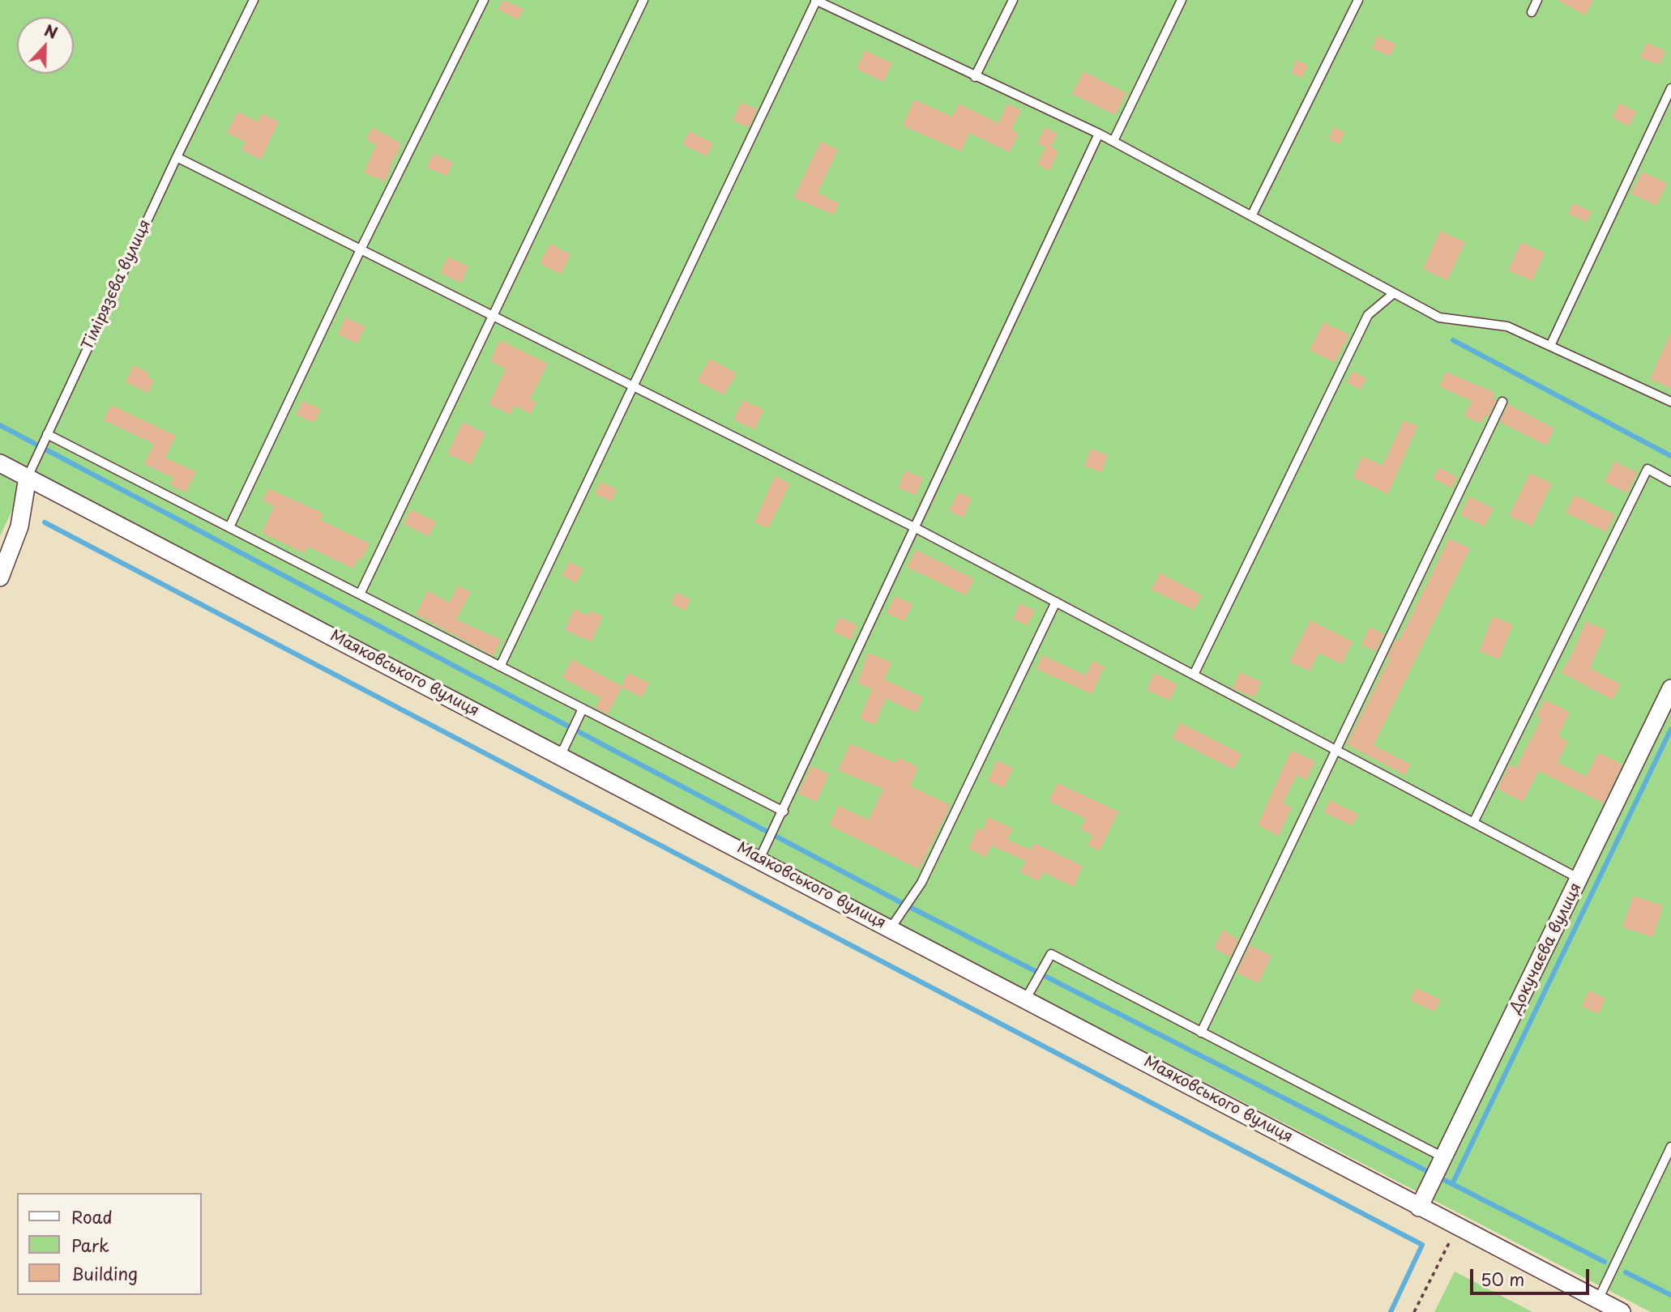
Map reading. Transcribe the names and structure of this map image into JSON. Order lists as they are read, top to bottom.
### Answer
{
  "streets": {
    "street": ["Тімірязєва вулиця", "Маяковського вулиця", "Докучаєва вулиця"]
  },
  "crossings": [
    ["Тімірязєва вулиця", "Маяковського вулиця"],
    ["Маяковського вулиця", "Докучаєва вулиця"]
  ],
  "legend": ["Road", "Park", "Building"],
  "scale_bar": "50 m",
  "north": "top"
}
